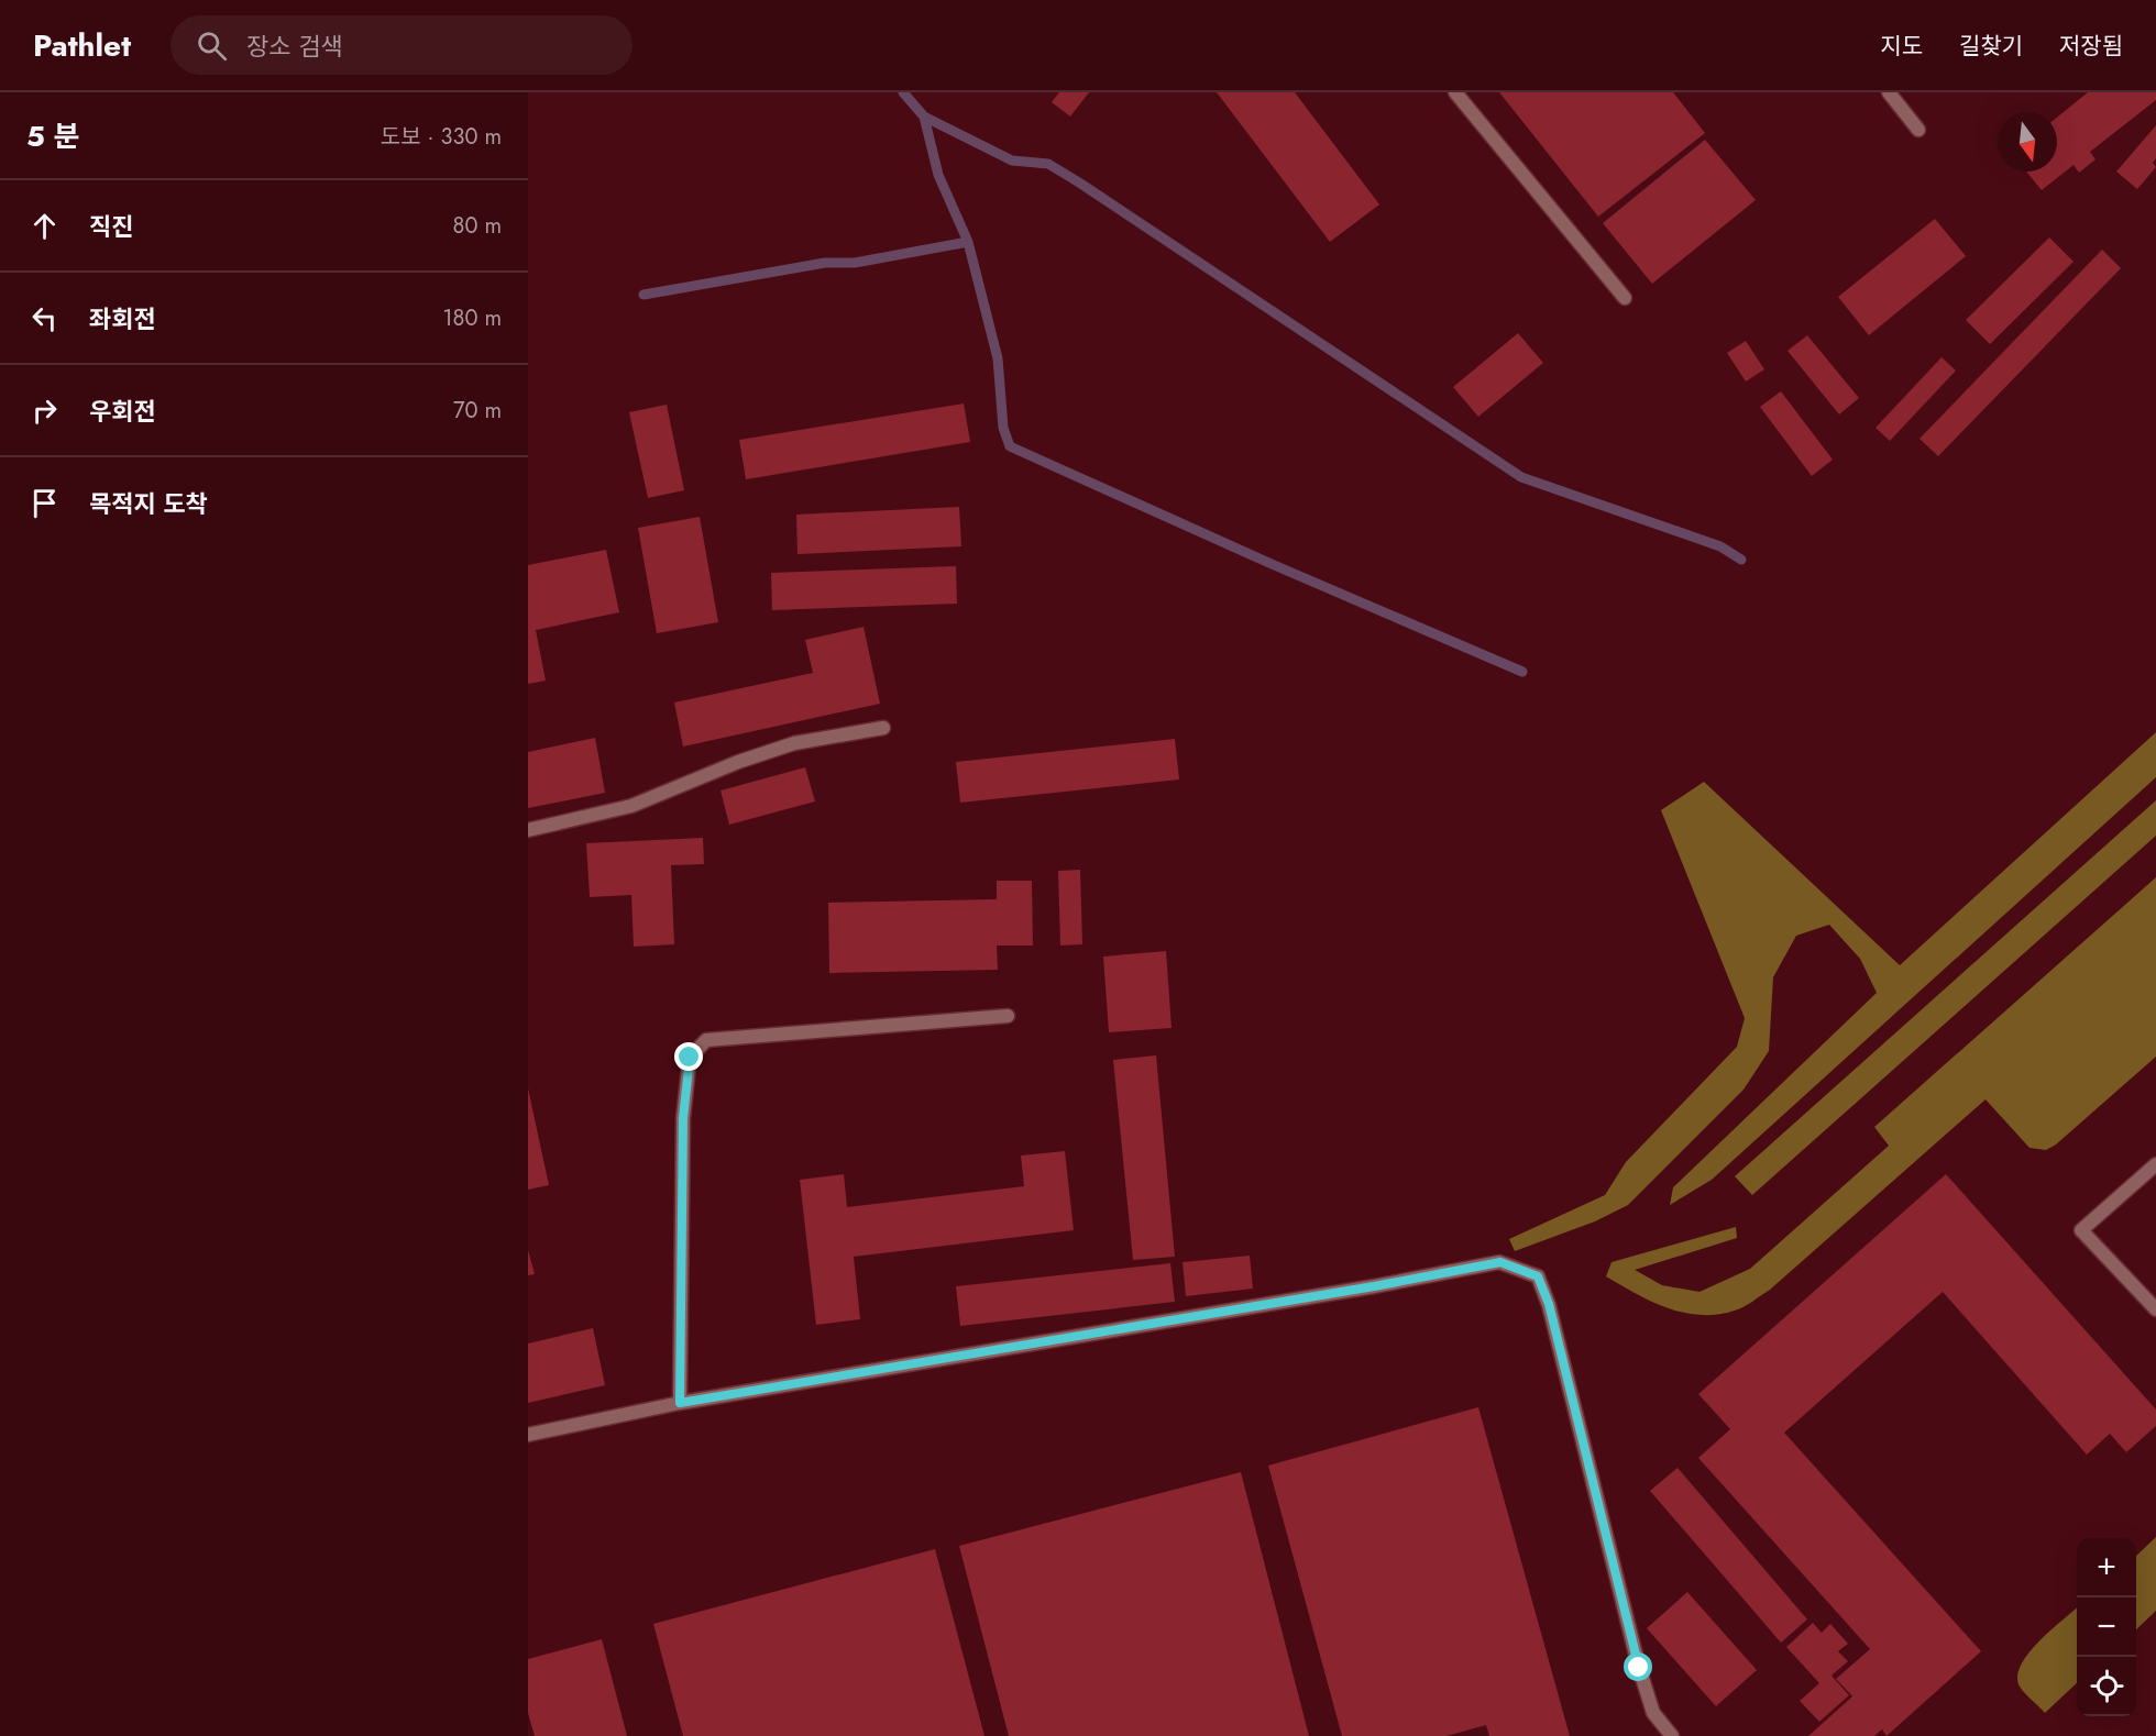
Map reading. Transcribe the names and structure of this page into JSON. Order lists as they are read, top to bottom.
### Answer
{
  "north": "bottom",
  "page": {
    "header": "Pathlet",
    "search": "장소 검색",
    "nav": ["지도", "길찾기", "저장됨"],
    "heading": ["5 분", "도보 · 330 m"],
    "list": [
      ["직진", "80 m"],
      ["좌회전", "180 m"],
      ["우회전", "70 m"],
      "목적지 도착"
    ],
    "map_buttons": ["+", "−"]
  }
}
